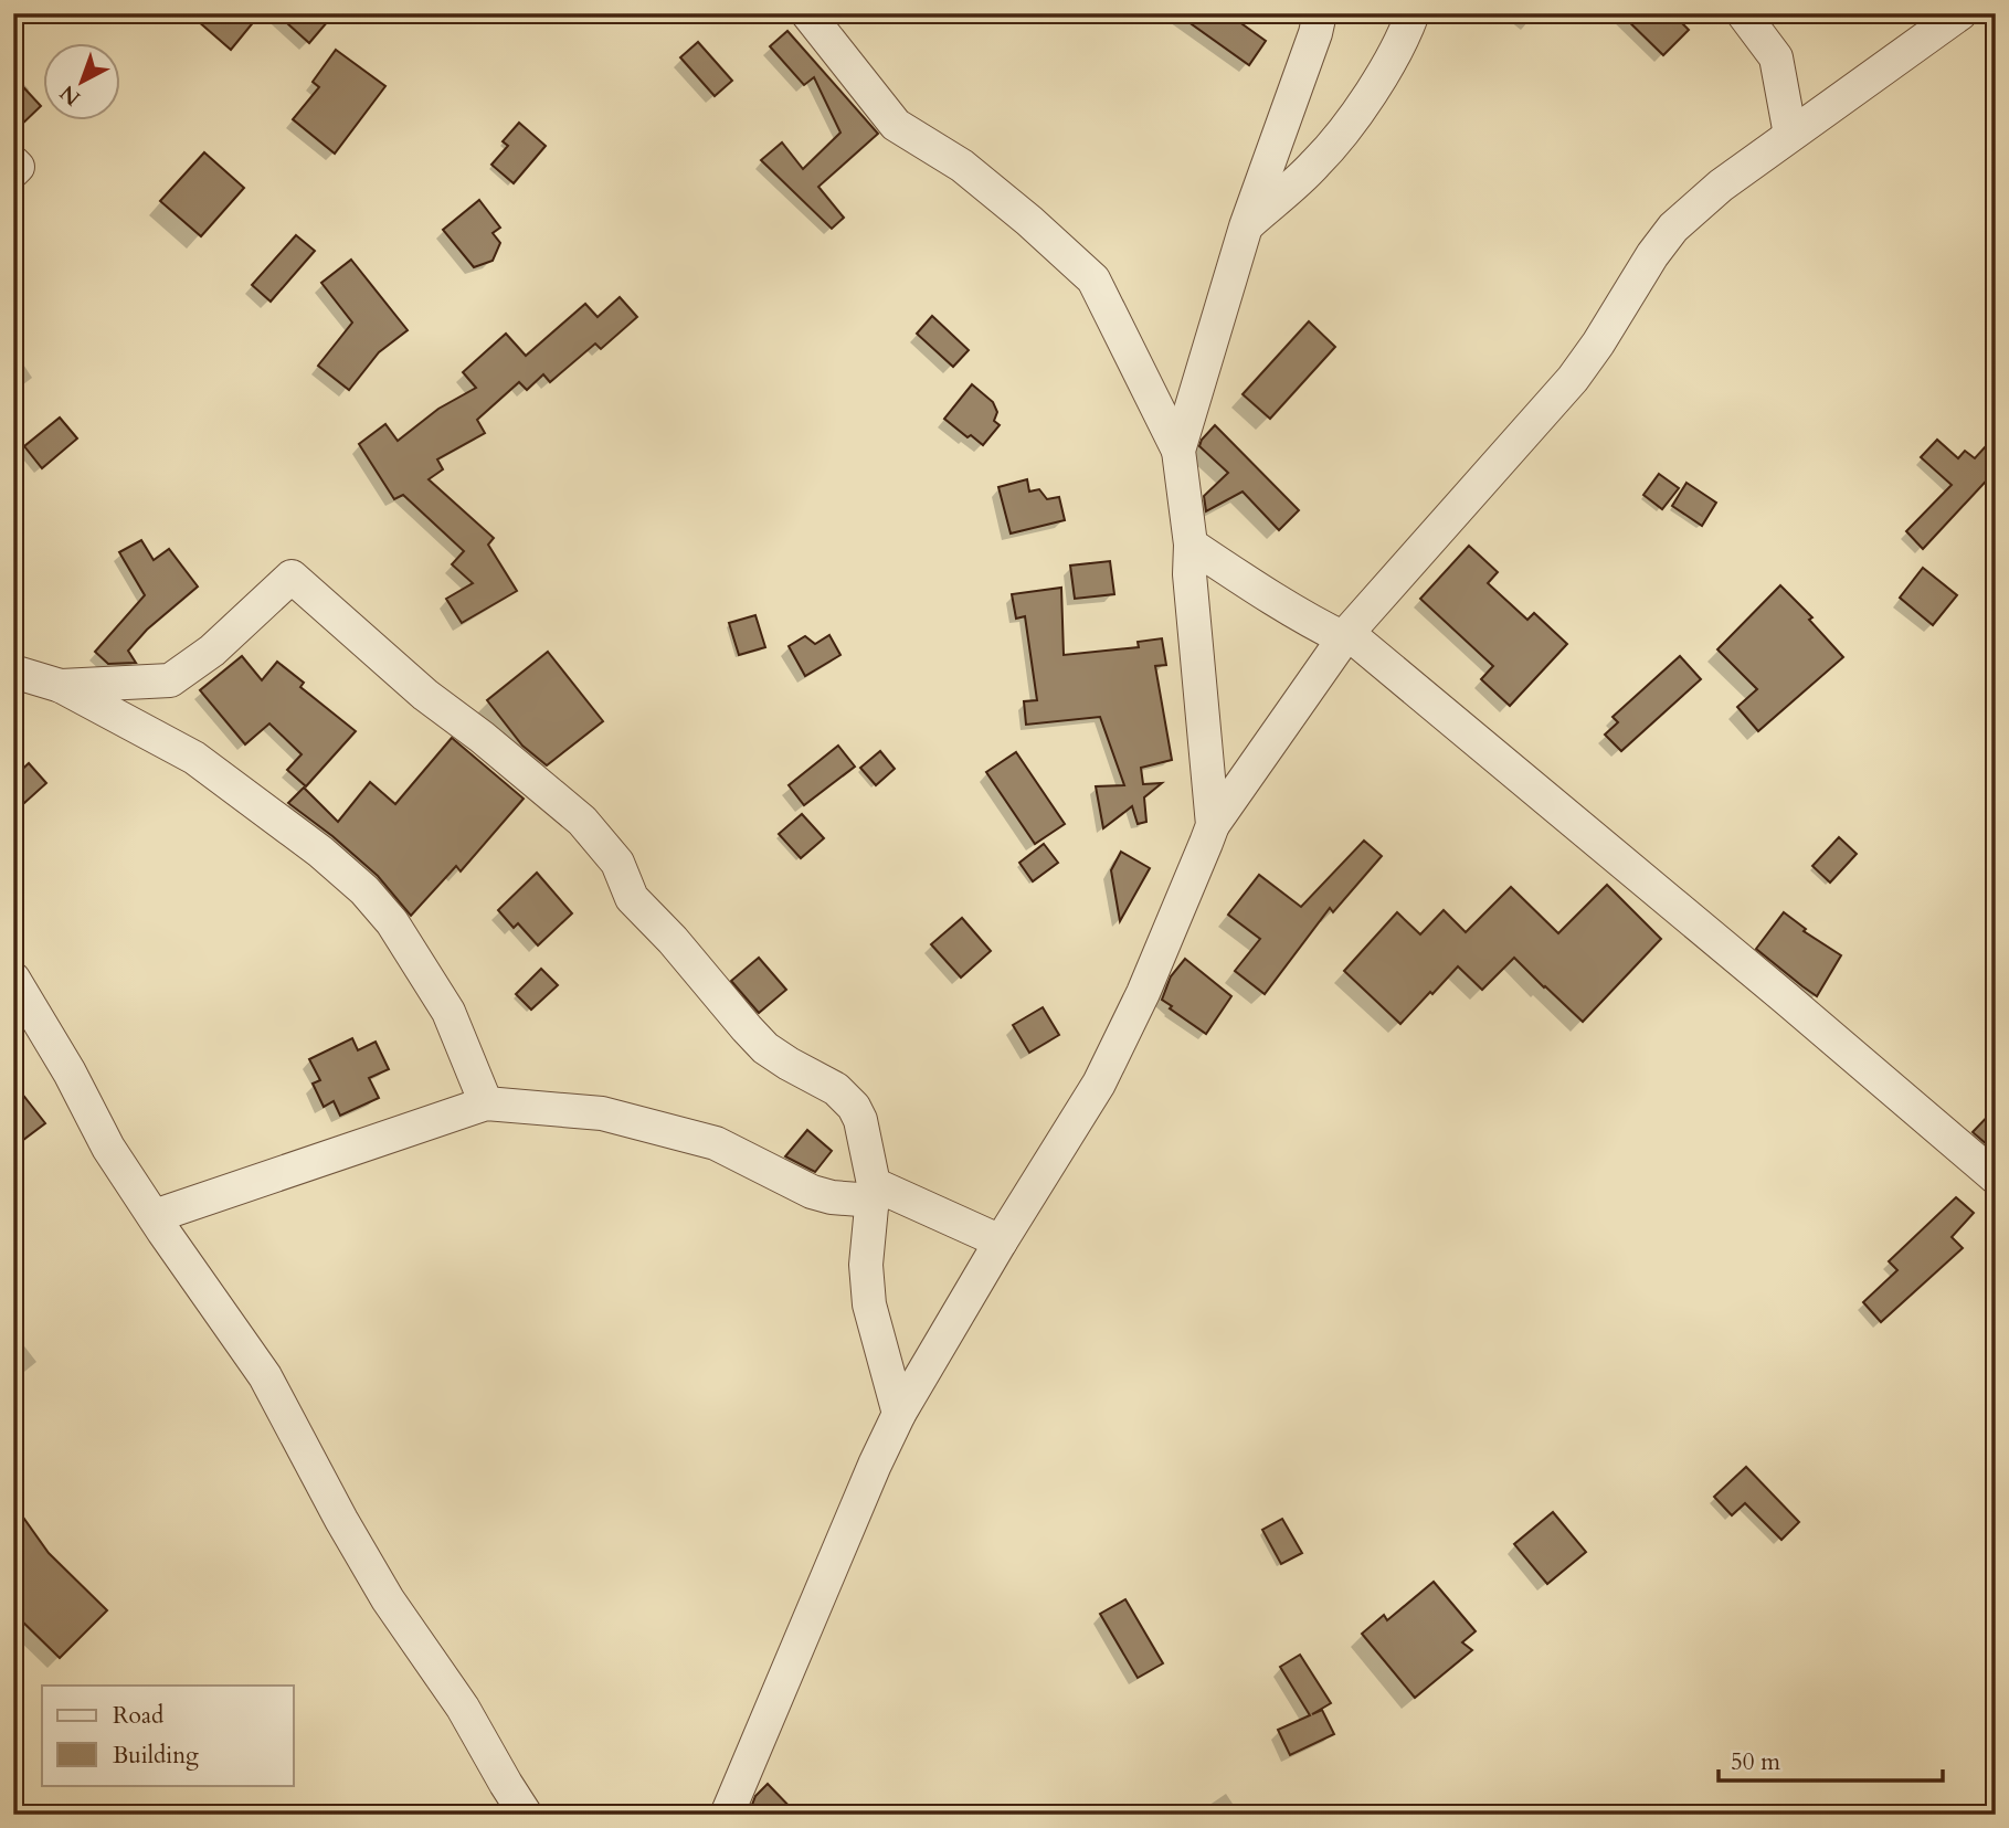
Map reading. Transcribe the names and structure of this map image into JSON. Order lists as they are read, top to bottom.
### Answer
{
  "legend": ["Road", "Building"],
  "scale_bar": "50 m",
  "north": "bottom left"
}
